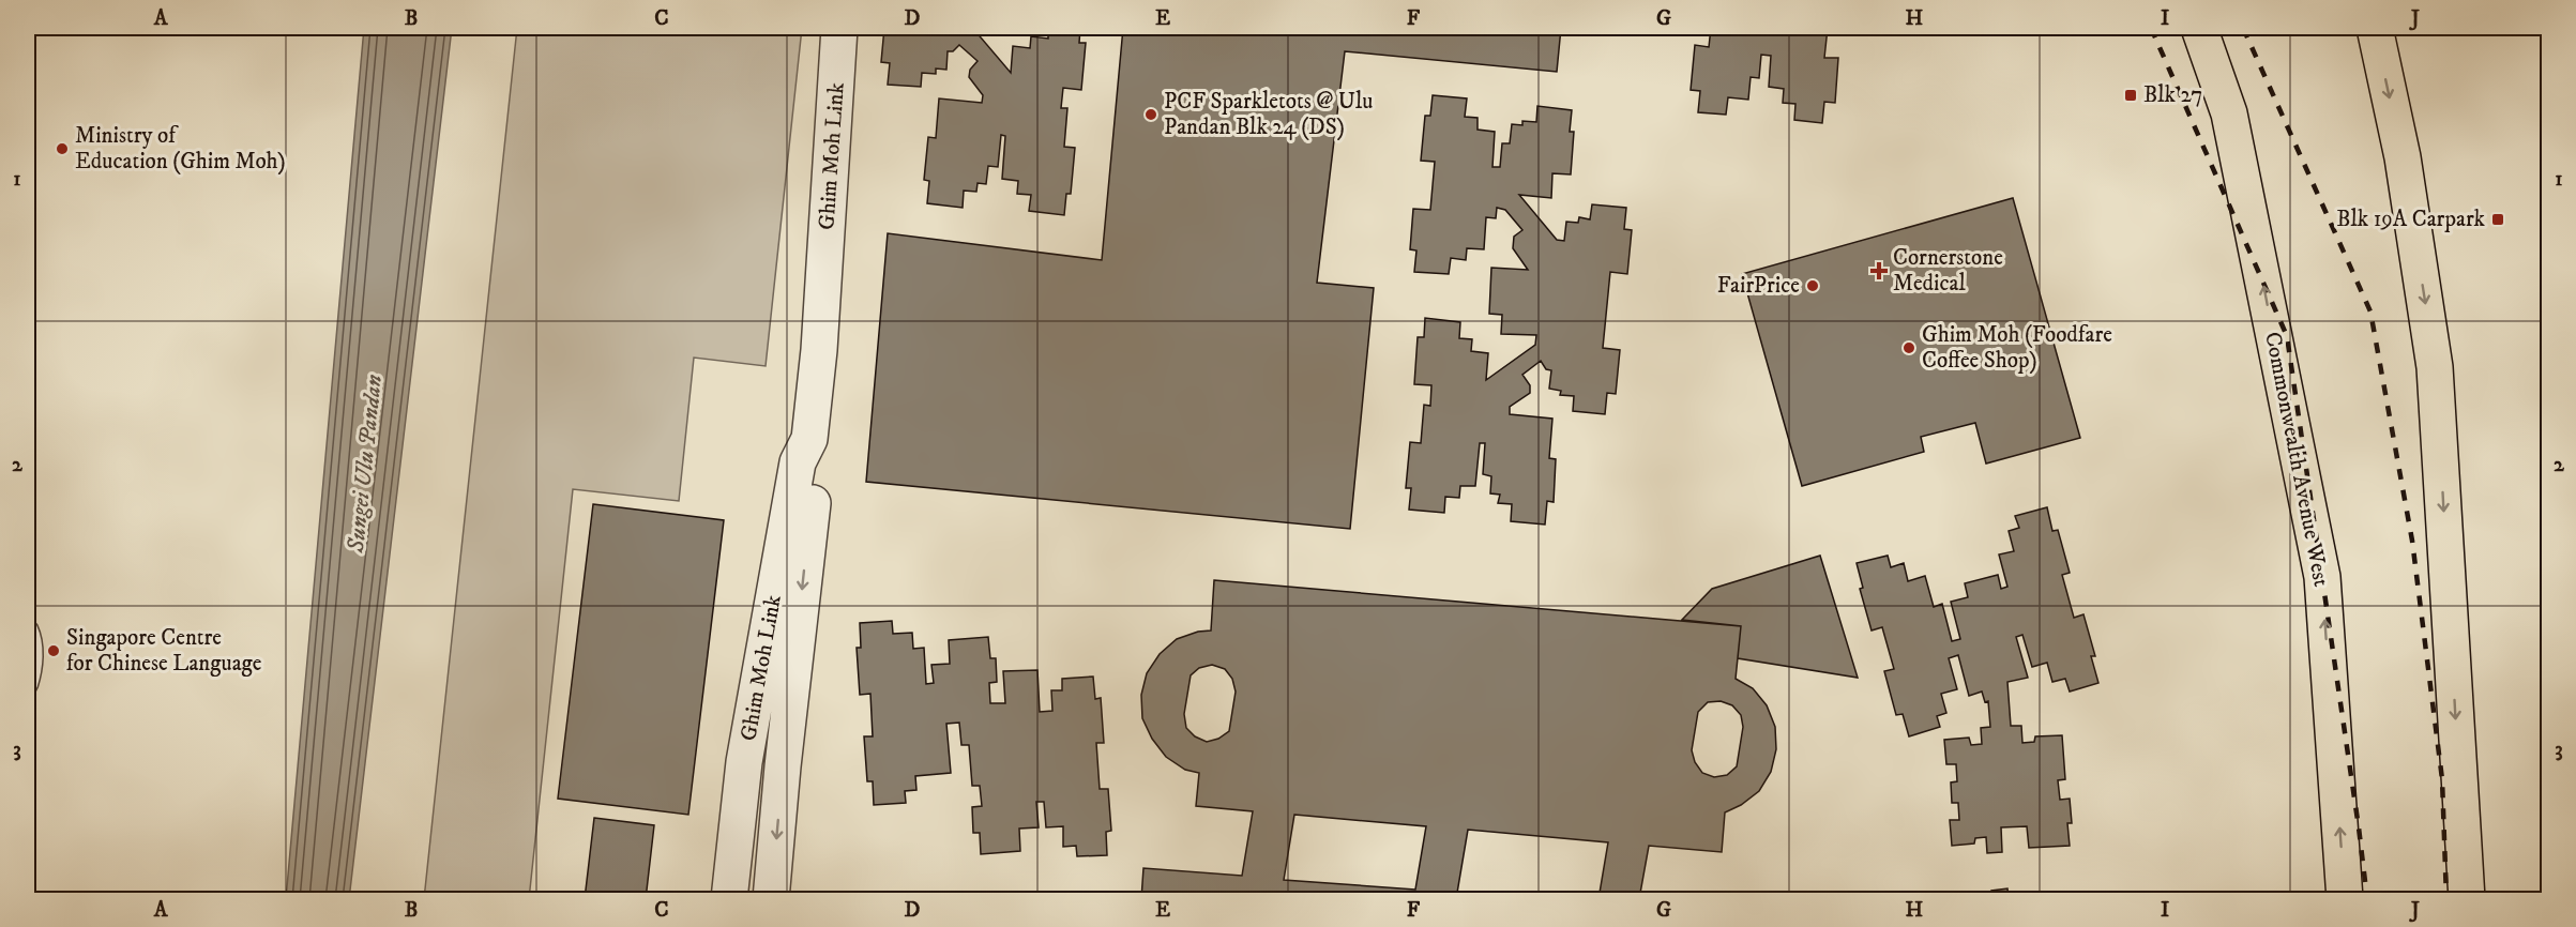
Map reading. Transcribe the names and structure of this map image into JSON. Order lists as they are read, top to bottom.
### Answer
{
  "streets": {
    "main road": ["Commonwealth Avenue West"],
    "street": ["Ghim Moh Link"]
  },
  "water": ["Sungei Ulu Pandan"],
  "places": {
    "transit": ["Blk 27", "Blk 19A Carpark"],
    "other": [
      "PCF Sparkletots @ Ulu Pandan Blk 24 (DS)",
      "Ministry of Education (Ghim Moh)",
      "FairPrice",
      "Ghim Moh (Foodfare Coffee Shop)",
      "Singapore Centre for Chinese Language"
    ],
    "health": ["Cornerstone Medical"]
  },
  "grid": {
    "columns": [
      "A",
      "B",
      "C",
      "D",
      "E",
      "F",
      "G",
      "H",
      "I",
      "J"
    ],
    "rows": ["1", "2", "3"]
  }
}
